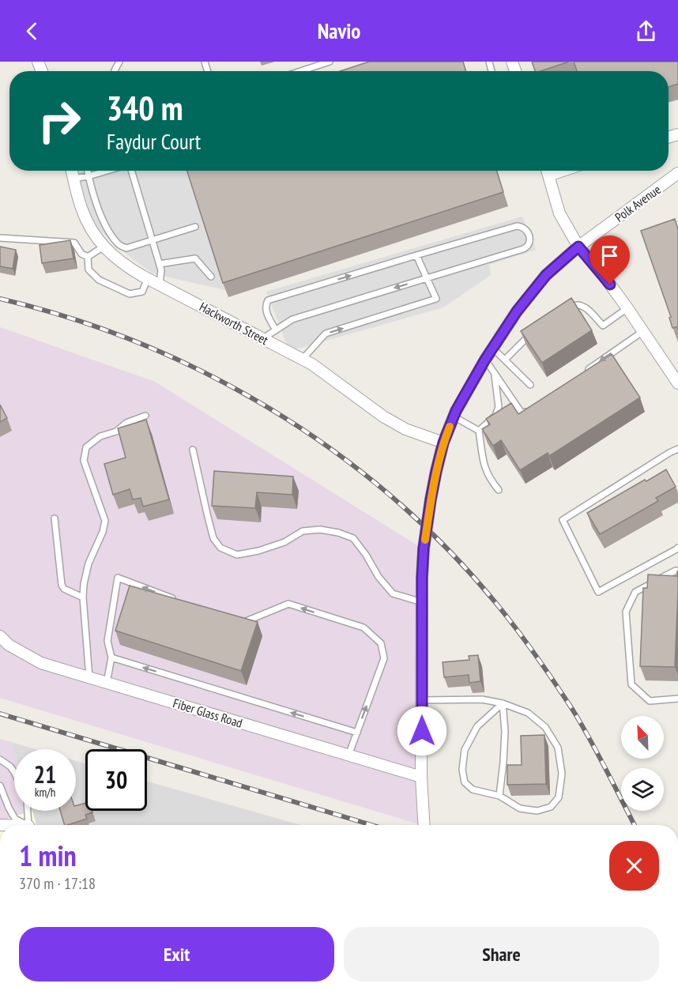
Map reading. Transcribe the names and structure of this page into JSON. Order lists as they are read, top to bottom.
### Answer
{
  "streets": {
    "street": ["Polk Avenue", "Hackworth Street", "Fiber Glass Road"]
  },
  "crossings": [
    ["Polk Avenue", "Hackworth Street"],
    ["Polk Avenue", "Fiber Glass Road"]
  ],
  "north": "top left",
  "page": {
    "header": "Navio",
    "turn": ["340 m", "Faydur Court"],
    "speed": "21 km/h",
    "limit": "30",
    "heading": ["1 min", "370 m · 17:18"],
    "buttons": ["Exit", "Share"]
  }
}
